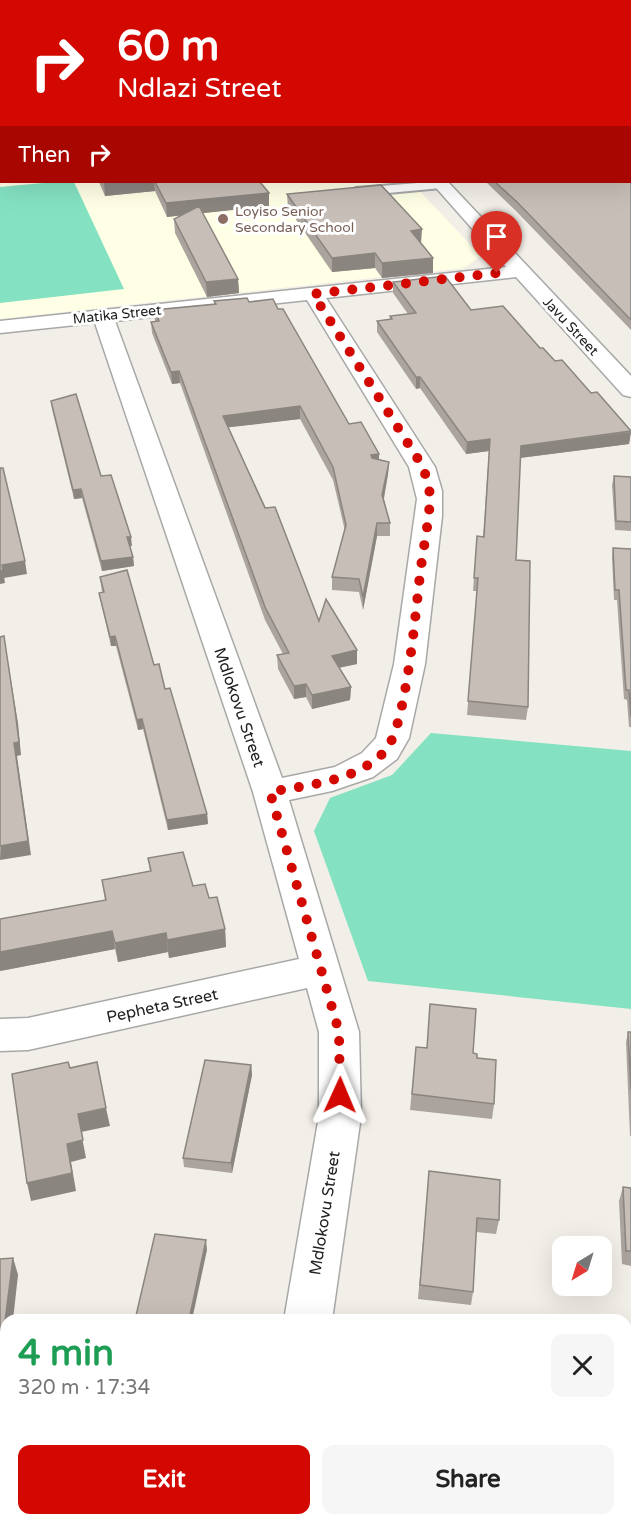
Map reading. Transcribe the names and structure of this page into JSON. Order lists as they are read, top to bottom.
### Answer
{
  "streets": {
    "street": [
      "Matika Street",
      "Javu Street",
      "Mdlokovu Street",
      "Pepheta Street"
    ]
  },
  "crossings": [
    ["Matika Street", "Javu Street"],
    ["Matika Street", "Mdlokovu Street"],
    ["Mdlokovu Street", "Pepheta Street"]
  ],
  "places": ["Loyiso Senior Secondary School"],
  "north": "bottom left",
  "page": {
    "turn": ["60 m", "Ndlazi Street"],
    "then": "Then",
    "heading": ["4 min", "320 m · 17:34"],
    "buttons": ["Exit", "Share"]
  }
}
